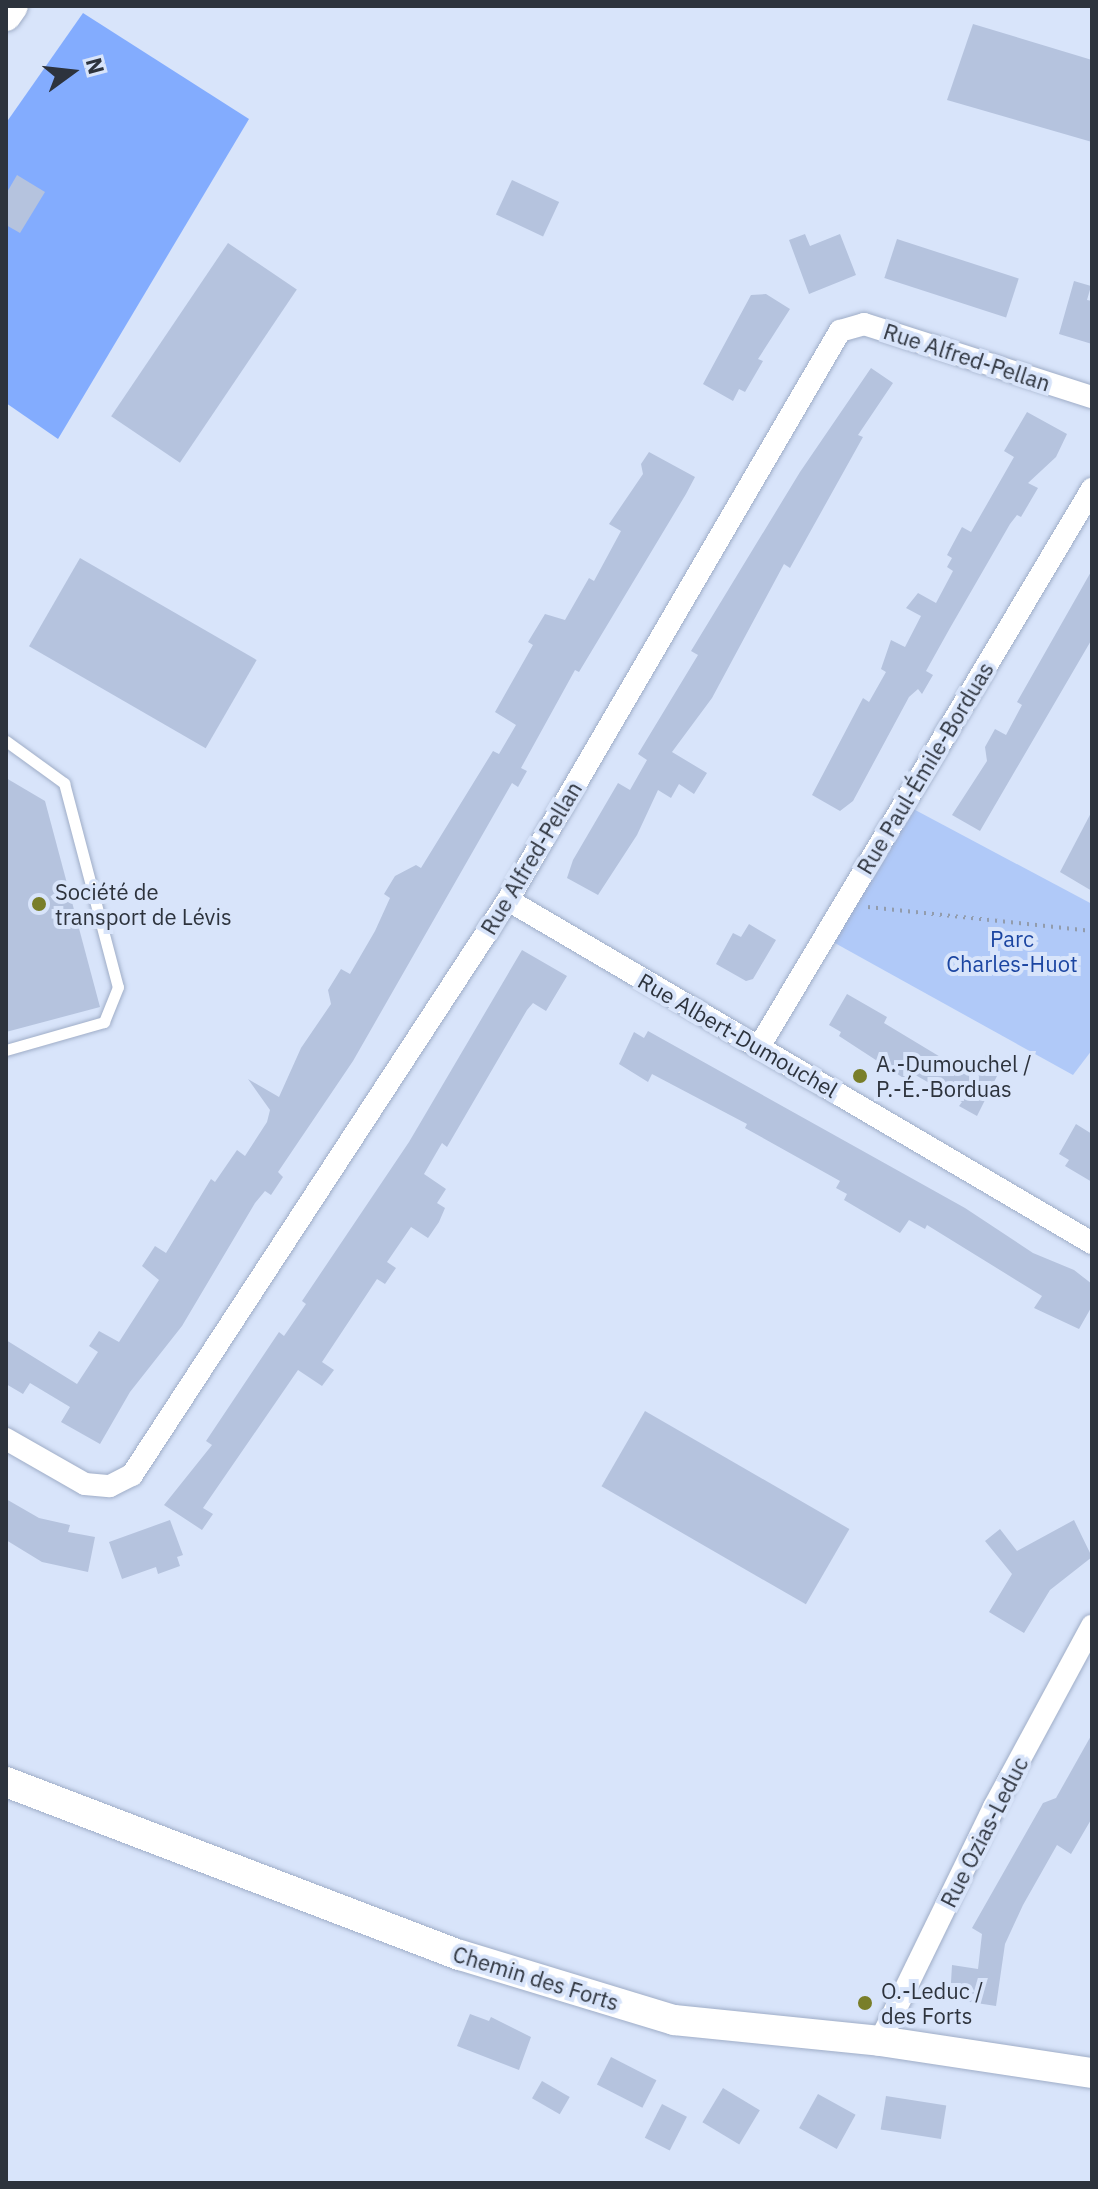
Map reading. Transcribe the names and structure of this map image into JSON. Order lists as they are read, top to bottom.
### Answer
{
  "streets": {
    "street": [
      "Rue Alfred-Pellan",
      "Rue Paul-Émile-Borduas",
      "Rue Albert-Dumouchel",
      "Rue Ozias-Leduc",
      "Chemin des Forts"
    ]
  },
  "crossings": [
    ["Rue Alfred-Pellan", "Rue Albert-Dumouchel"],
    ["Rue Paul-Émile-Borduas", "Rue Albert-Dumouchel"],
    ["Rue Ozias-Leduc", "Chemin des Forts"]
  ],
  "parks": ["Parc Charles-Huot"],
  "places": ["Société de transport de Lévis", "A.-Dumouchel / P.-É.-Borduas", "O.-Leduc / des Forts"],
  "north": "right"
}
